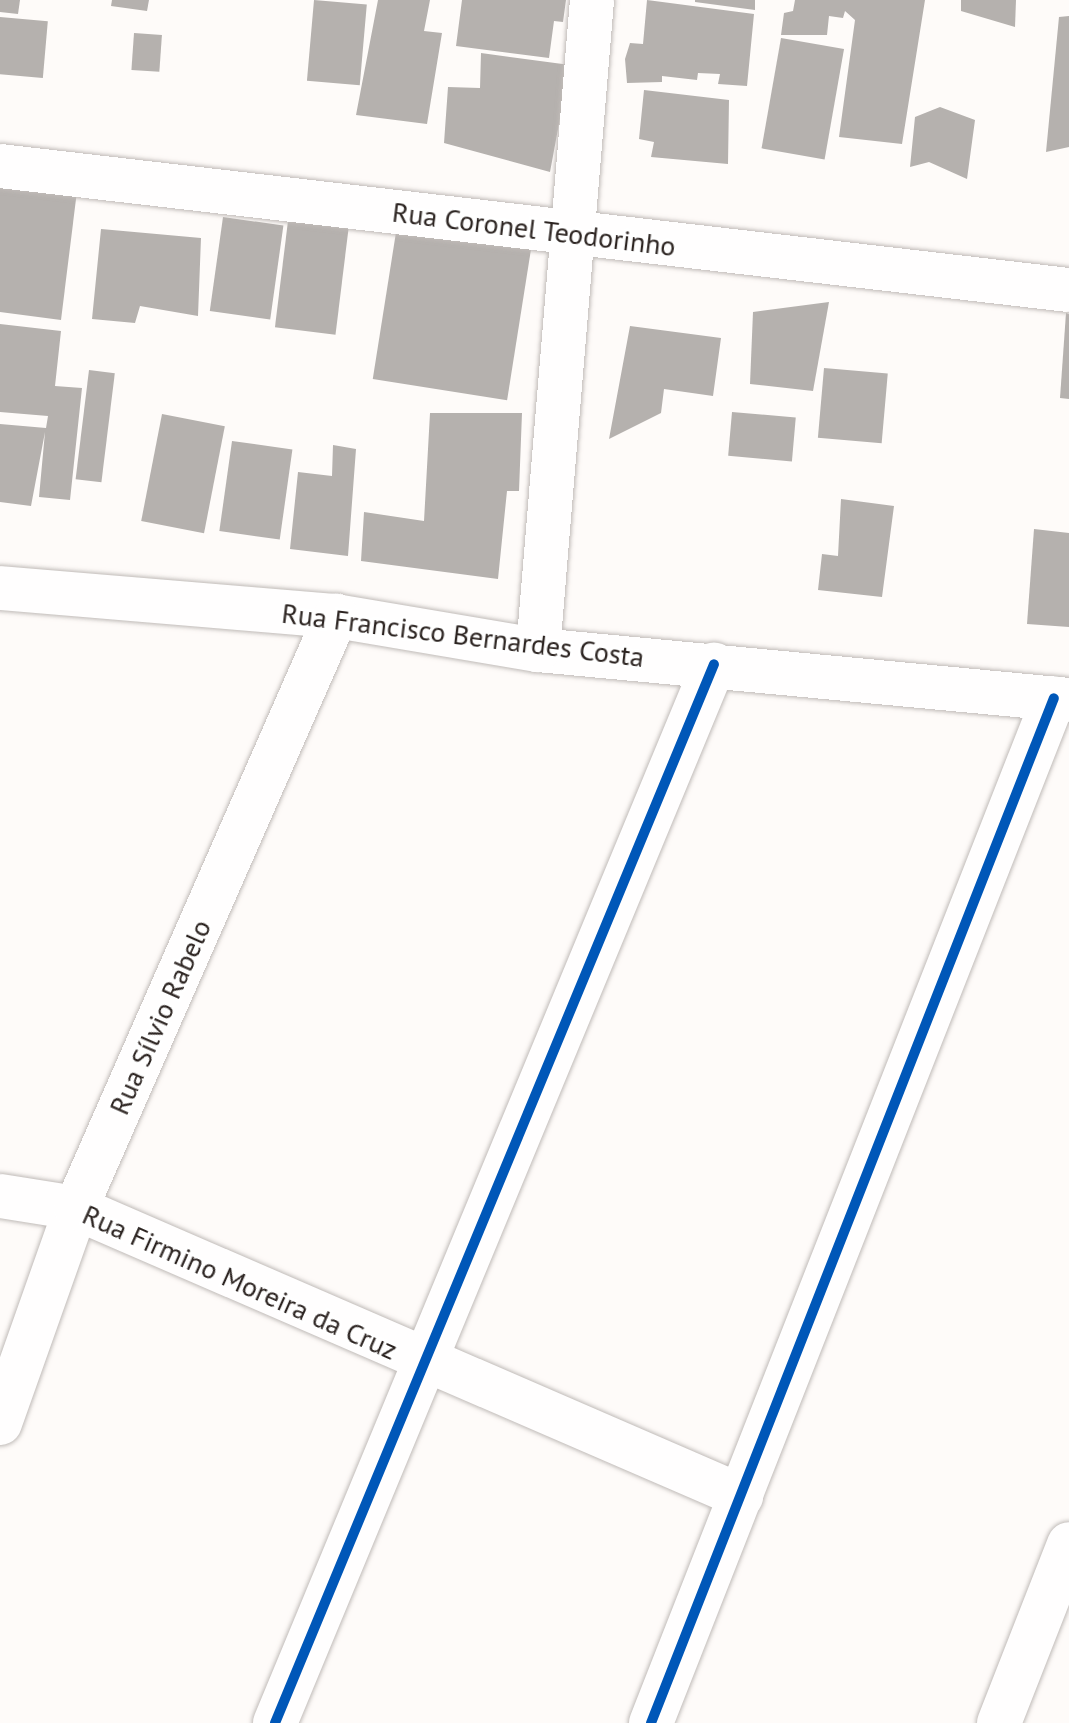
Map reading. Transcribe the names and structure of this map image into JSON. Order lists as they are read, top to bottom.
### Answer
{
  "streets": {
    "street": [
      "Rua Coronel Teodorinho",
      "Rua Francisco Bernardes Costa",
      "Rua Sílvio Rabelo",
      "Rua Firmino Moreira da Cruz"
    ]
  },
  "crossings": [
    ["Rua Francisco Bernardes Costa", "Rua Sílvio Rabelo"],
    ["Rua Sílvio Rabelo", "Rua Firmino Moreira da Cruz"]
  ]
}
